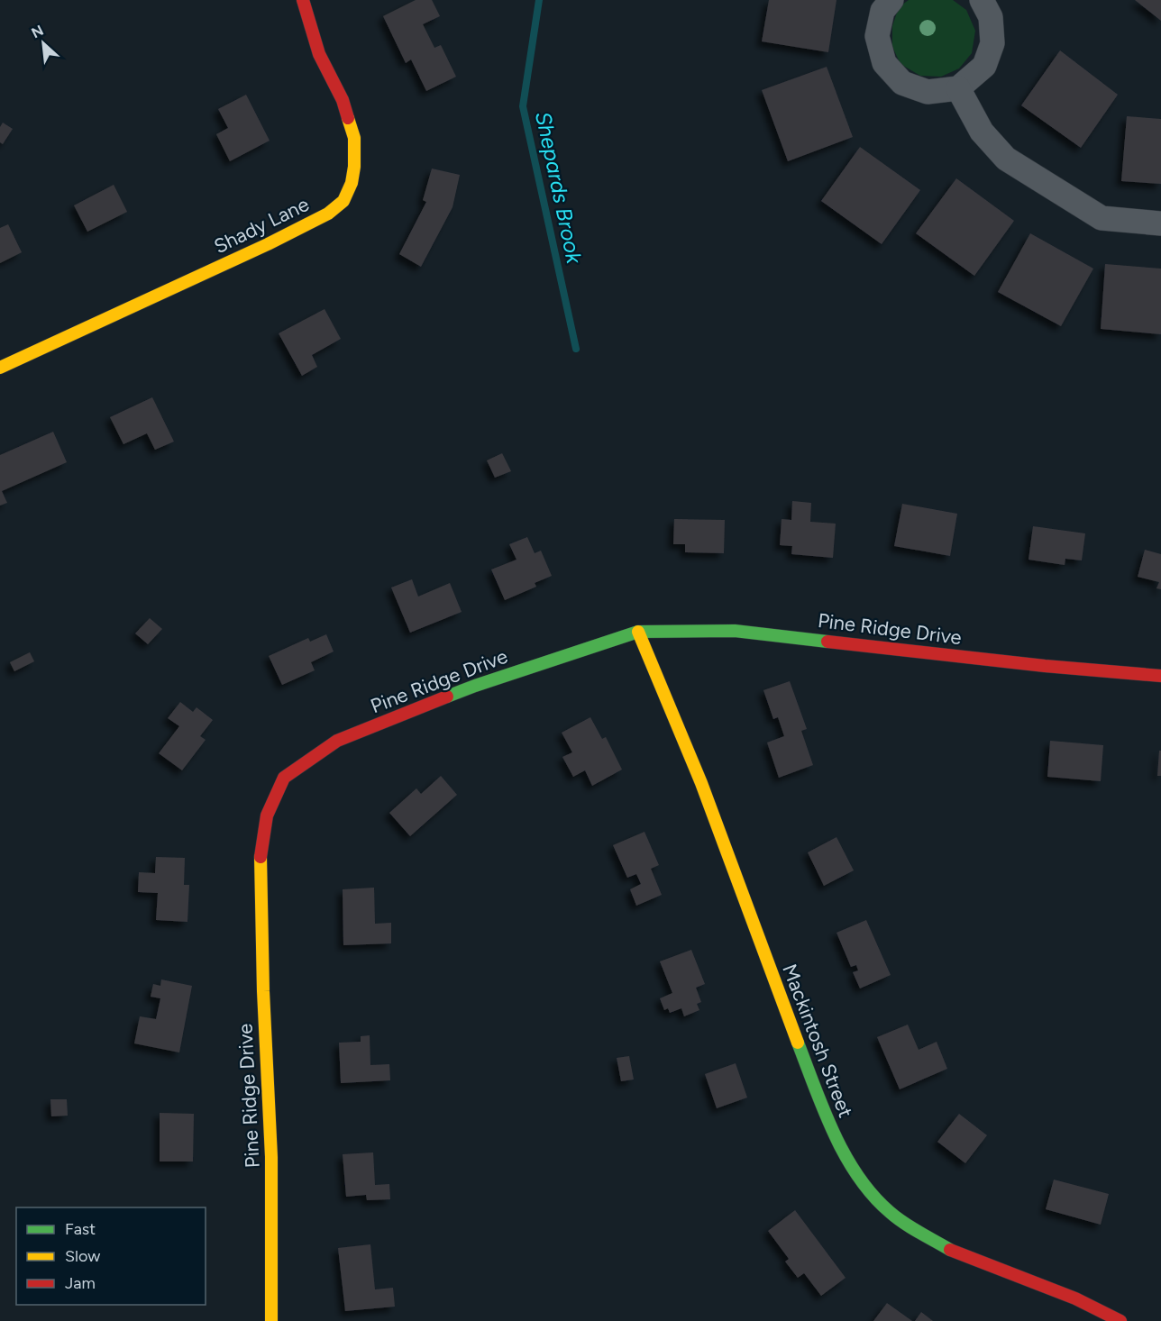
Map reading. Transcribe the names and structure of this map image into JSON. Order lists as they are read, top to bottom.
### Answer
{
  "streets": {
    "street": ["Shady Lane", "Pine Ridge Drive", "Mackintosh Street"]
  },
  "crossings": [
    ["Pine Ridge Drive", "Mackintosh Street"]
  ],
  "water": ["Shepards Brook"],
  "legend": ["Fast", "Slow", "Jam"],
  "north": "top left"
}
